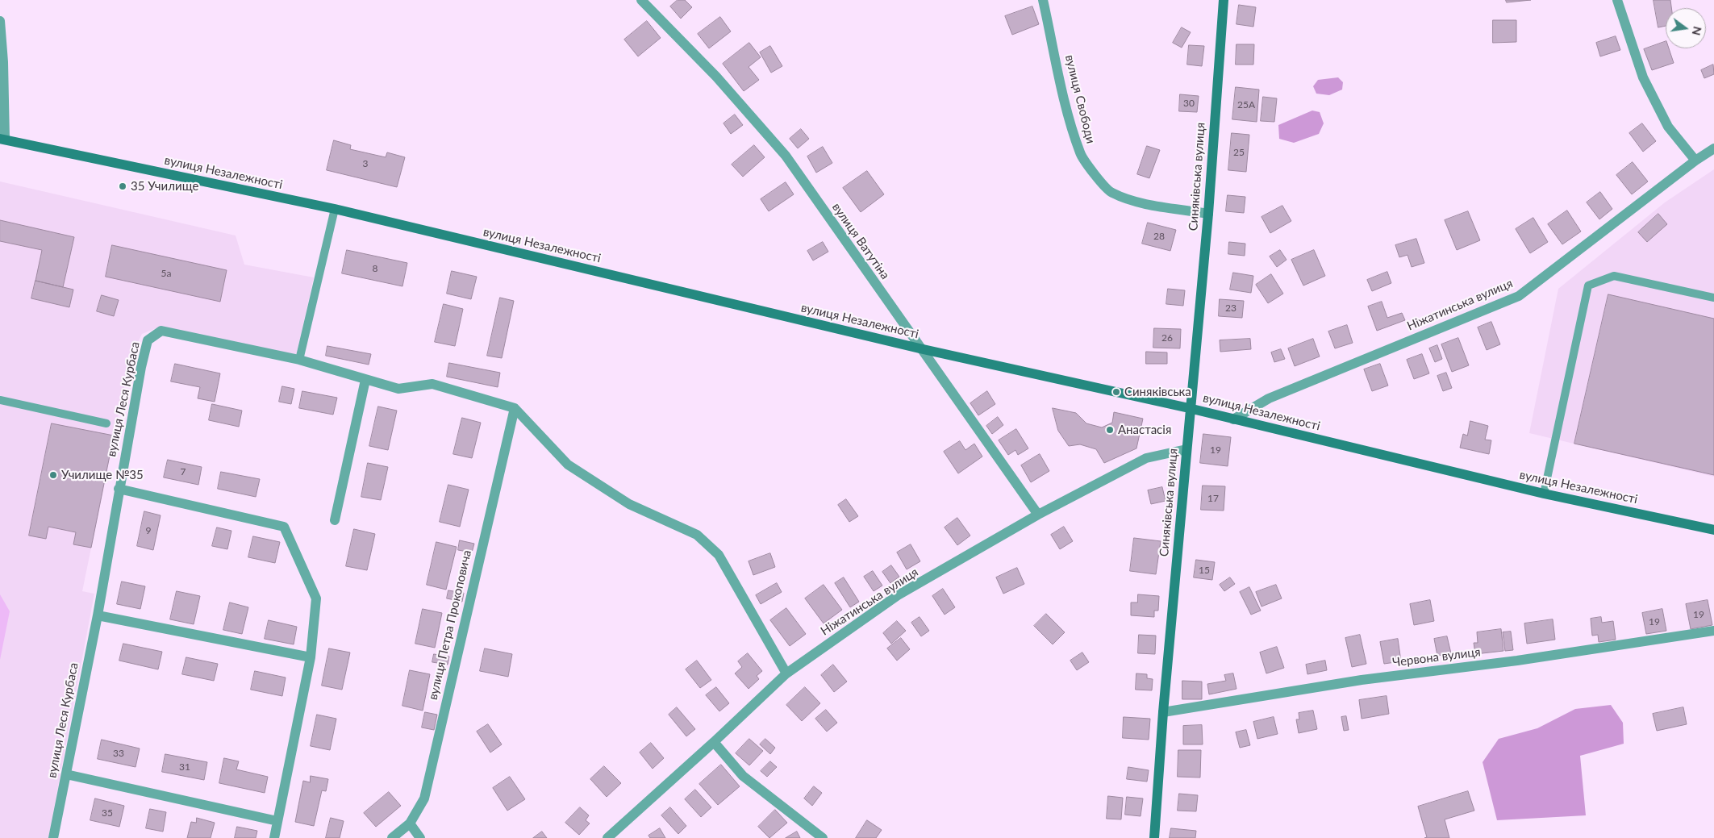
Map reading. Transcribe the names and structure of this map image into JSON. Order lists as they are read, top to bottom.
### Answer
{
  "streets": {
    "street": [
      "вулиця Свободи",
      "вулиця Незалежності",
      "Синяківська вулиця",
      "вулиця Ватутіна",
      "Ніжатинська вулиця",
      "вулиця Леся Курбаса",
      "вулиця Петра Прокоповича",
      "Червона вулиця"
    ]
  },
  "crossings": [
    ["вулиця Свободи", "Синяківська вулиця"],
    ["вулиця Незалежності", "Синяківська вулиця"],
    ["вулиця Незалежності", "вулиця Ватутіна"],
    ["вулиця Незалежності", "Ніжатинська вулиця"],
    ["Синяківська вулиця", "Ніжатинська вулиця"],
    ["Синяківська вулиця", "Червона вулиця"],
    ["вулиця Ватутіна", "Ніжатинська вулиця"],
    ["вулиця Леся Курбаса", "вулиця Петра Прокоповича"]
  ],
  "places": [
    "35 Училище",
    "Синяківська",
    "Анастасія",
    "Училище №35"
  ],
  "house_numbers": [
    "30",
    "25А",
    "25",
    "3",
    "28",
    "8",
    "5а",
    "23",
    "26",
    "19",
    "7",
    "17",
    "9",
    "15",
    "19",
    "19",
    "33",
    "31",
    "35"
  ],
  "north": "right"
}
